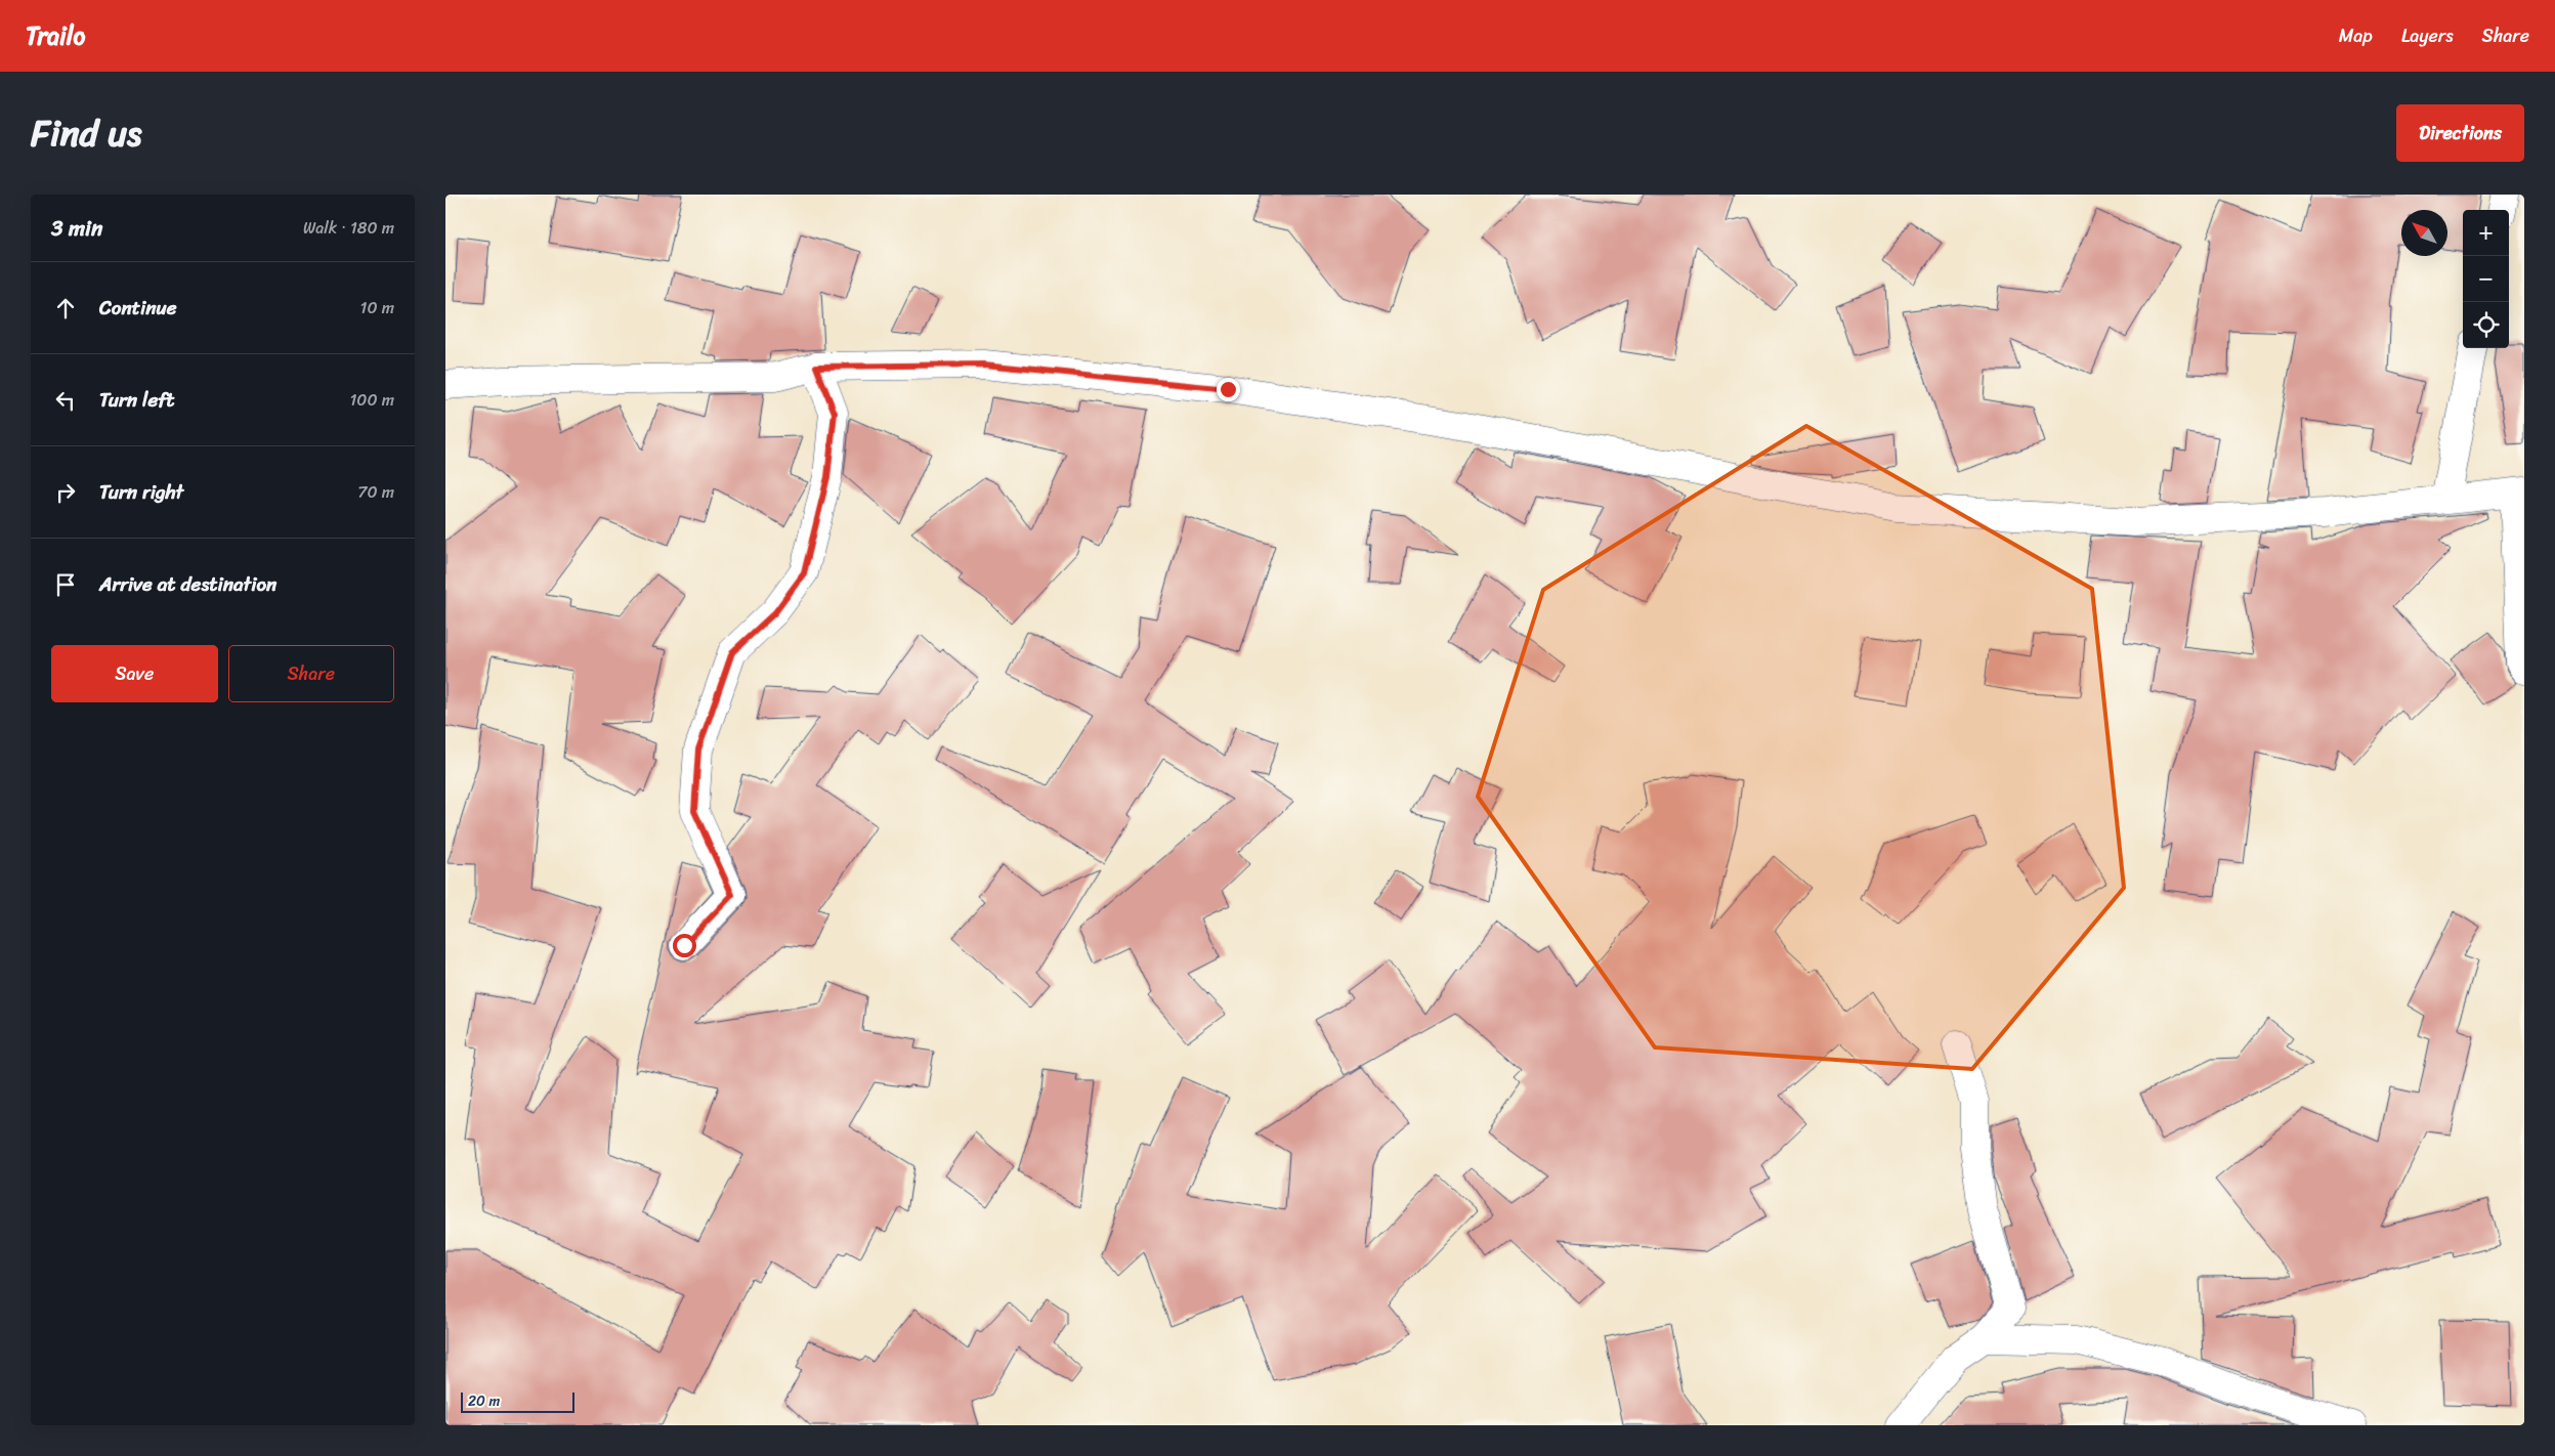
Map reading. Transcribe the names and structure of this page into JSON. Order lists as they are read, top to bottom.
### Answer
{
  "scale_bar": "20 m",
  "north": "top left",
  "page": {
    "header": "Trailo",
    "nav": ["Map", "Layers", "Share"],
    "title": "Find us",
    "buttons": [
      "Directions",
      ["Save", "Share"]
    ],
    "heading": ["3 min", "Walk · 180 m"],
    "map_buttons": ["+", "−"],
    "list": [
      ["Continue", "10 m"],
      ["Turn left", "100 m"],
      ["Turn right", "70 m"],
      "Arrive at destination"
    ],
    "scale": "20 m"
  }
}
